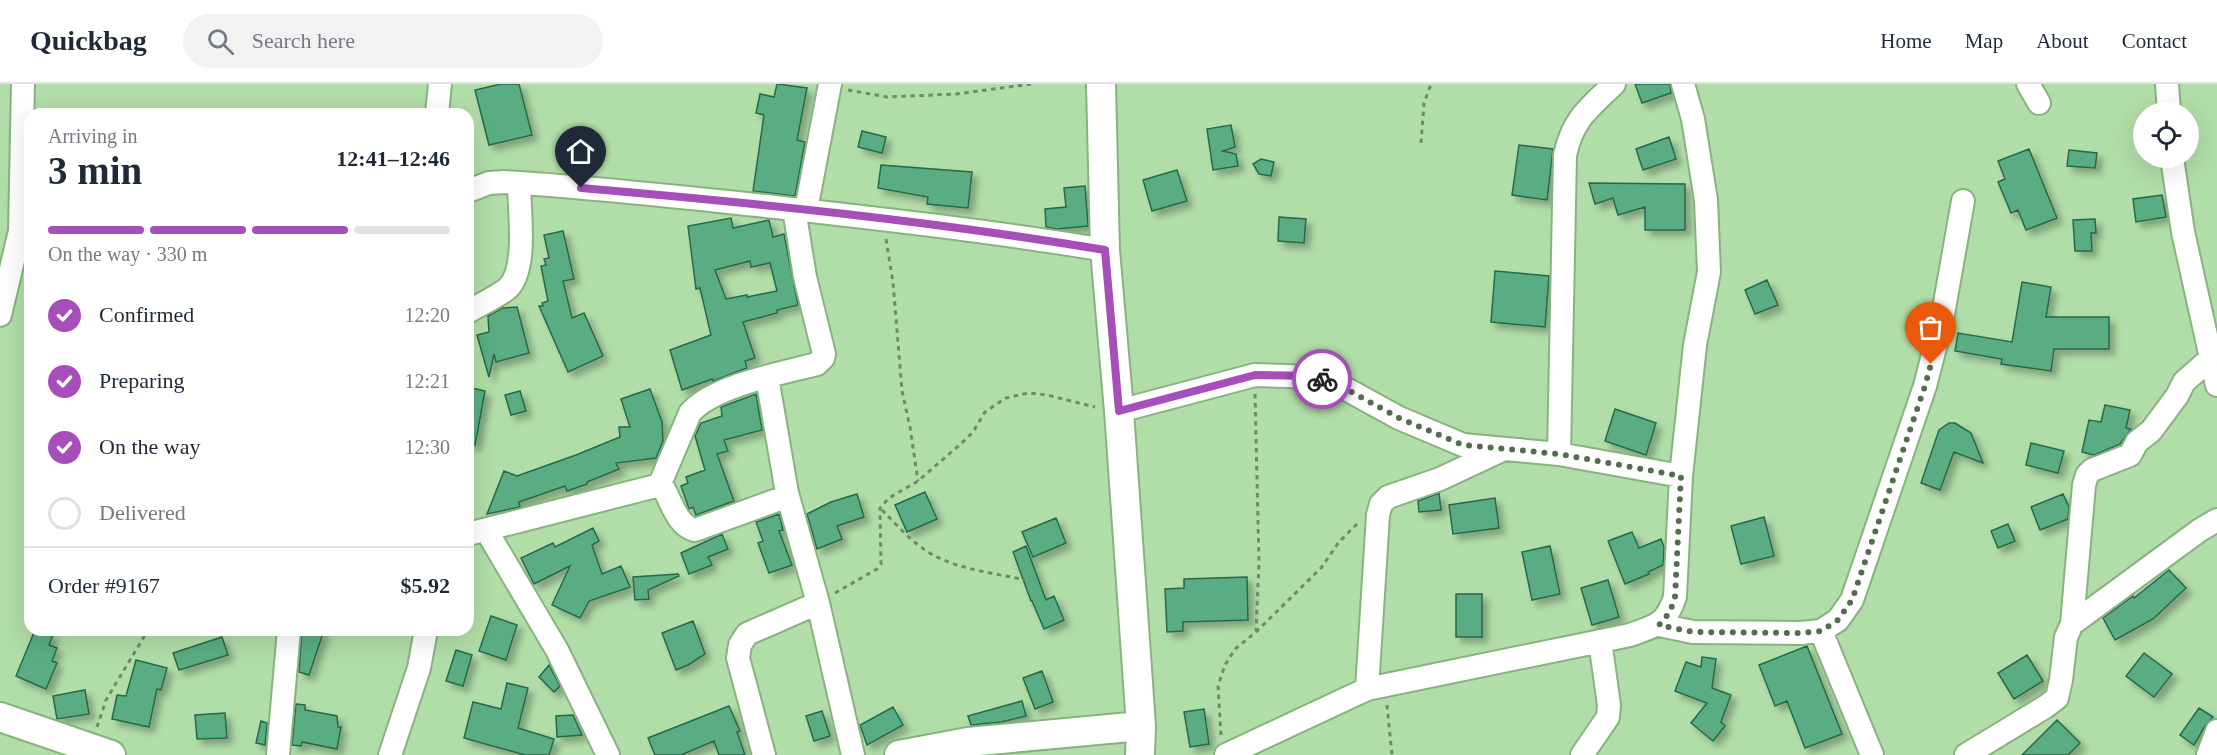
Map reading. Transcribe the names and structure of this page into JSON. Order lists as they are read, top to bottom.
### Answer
{
  "page": {
    "header": "Quickbag",
    "search": "Search here",
    "nav": [
      "Home",
      "Map",
      "About",
      "Contact"
    ],
    "heading": ["3 min", "Arriving in", "12:41–12:46"],
    "panel": ["Order #9167", "$5.92"],
    "bar": "On the way · 330 m",
    "list": [
      ["Confirmed", "12:20"],
      ["Preparing", "12:21"],
      ["On the way", "12:30"],
      "Delivered"
    ]
  }
}
